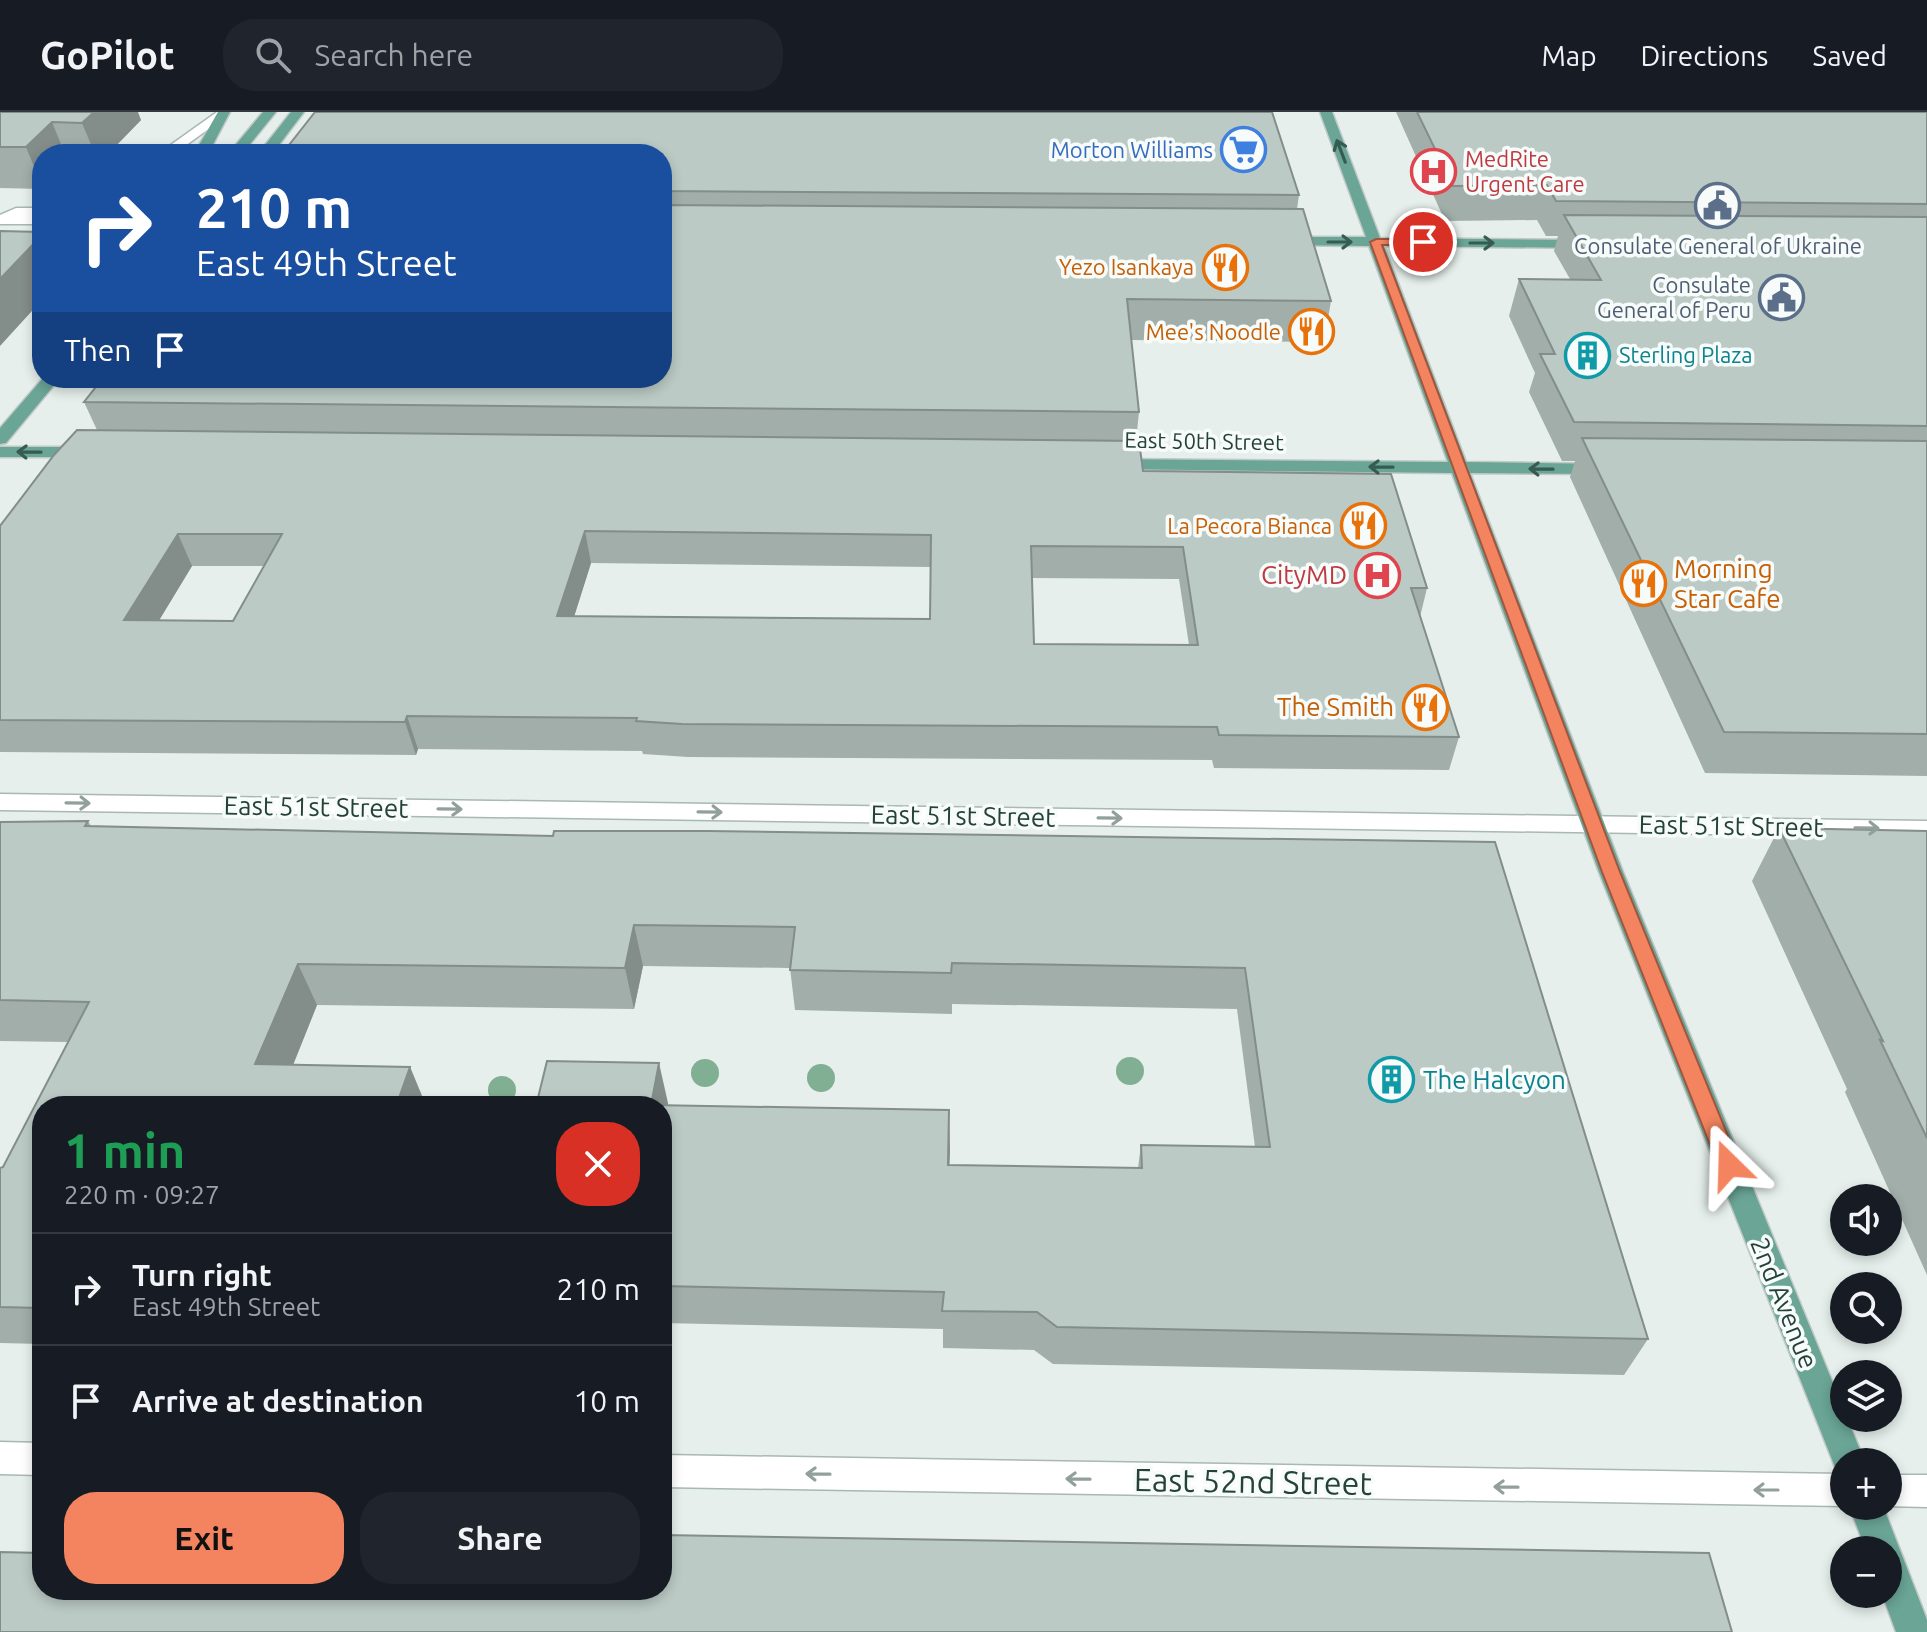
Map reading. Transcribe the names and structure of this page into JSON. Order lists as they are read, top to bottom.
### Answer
{
  "streets": {
    "main road": ["East 50th Street", "2nd Avenue"],
    "street": ["East 51st Street", "East 52nd Street"]
  },
  "crossings": [
    ["East 50th Street", "2nd Avenue"],
    ["East 51st Street", "2nd Avenue"]
  ],
  "one_way": ["East 50th Street", "East 51st Street", "East 52nd Street"],
  "places": {
    "supermarket": ["Morton Williams"],
    "hospital": ["MedRite Urgent Care", "CityMD"],
    "public building": ["Consulate General of Ukraine", "Consulate General of Peru"],
    "restaurant": [
      "Yezo Isankaya",
      "Mee's Noodle",
      "La Pecora Bianca",
      "Morning Star Cafe",
      "The Smith"
    ],
    "building": ["Sterling Plaza", "The Halcyon"]
  },
  "page": {
    "header": "GoPilot",
    "search": "Search here",
    "nav": ["Map", "Directions", "Saved"],
    "turn": ["210 m", "East 49th Street"],
    "then": "Then",
    "heading": ["1 min", "220 m · 09:27"],
    "map_buttons": ["+", "−"],
    "list": [
      {
        "name": "Turn right",
        "note": "East 49th Street",
        "value": "210 m"
      },
      {
        "name": "Arrive at destination",
        "value": "10 m"
      }
    ],
    "buttons": ["Exit", "Share"]
  }
}
